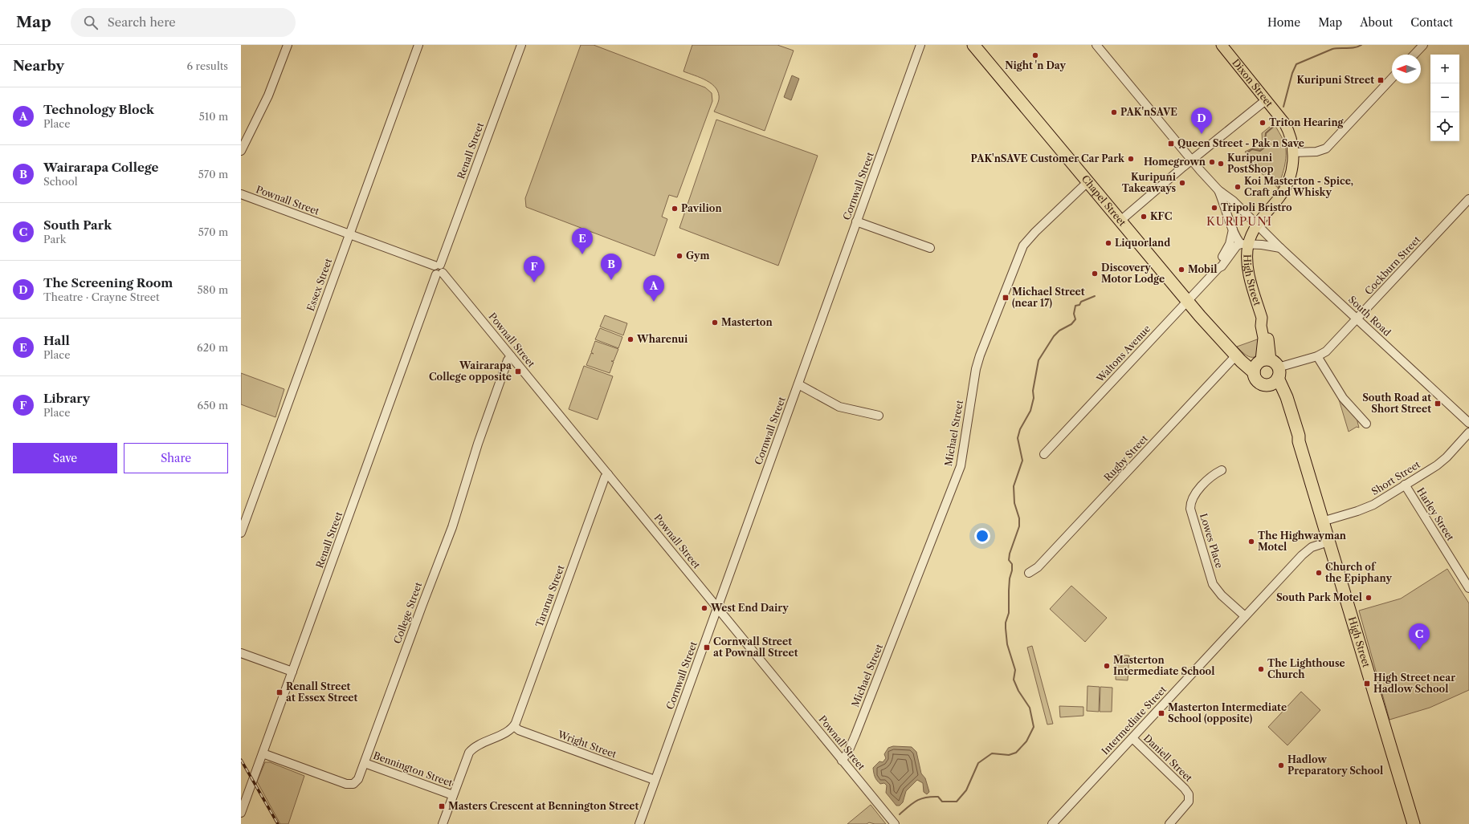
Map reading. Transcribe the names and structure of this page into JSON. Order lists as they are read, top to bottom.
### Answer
{
  "streets": {
    "highway": ["Chapel Street", "High Street"],
    "main road": ["Dixon Street"],
    "street": [
      "Renall Street",
      "Cornwall Street",
      "Pownall Street",
      "Cockburn Street",
      "Essex Street",
      "South Road",
      "Waltons Avenue",
      "Michael Street",
      "Rugby Street",
      "Short Street",
      "Harley Street",
      "Lowes Place",
      "Tararua Street",
      "College Street",
      "Intermediate Street",
      "Wright Street",
      "Daniell Street",
      "Bennington Street"
    ]
  },
  "crossings": [
    ["Dixon Street", "High Street"],
    ["Dixon Street", "South Road"],
    ["Renall Street", "Pownall Street"],
    ["Renall Street", "College Street"],
    ["Cornwall Street", "Pownall Street"],
    ["Cornwall Street", "Wright Street"],
    ["Pownall Street", "Essex Street"],
    ["Pownall Street", "Michael Street"],
    ["Pownall Street", "Tararua Street"],
    ["Pownall Street", "College Street"],
    ["Chapel Street", "Cockburn Street"],
    ["Chapel Street", "High Street"],
    ["Chapel Street", "Waltons Avenue"],
    ["Chapel Street", "Michael Street"],
    ["Chapel Street", "Rugby Street"],
    ["Cockburn Street", "High Street"],
    ["Cockburn Street", "South Road"],
    ["High Street", "South Road"],
    ["High Street", "Waltons Avenue"],
    ["High Street", "Short Street"],
    ["High Street", "Intermediate Street"],
    ["Short Street", "Harley Street"],
    ["Lowes Place", "Intermediate Street"],
    ["Tararua Street", "Wright Street"],
    ["College Street", "Bennington Street"],
    ["Intermediate Street", "Daniell Street"]
  ],
  "districts": ["KURIPUNI"],
  "places": {
    "other": [
      "Night 'n Day",
      "PAK'nSAVE",
      "Triton Hearing",
      "PAK'nSAVE Customer Car Park",
      "Homegrown",
      "Kuripuni PostShop",
      "Kuripuni Takeaways",
      "Koi Masterton - Spice, Craft and Whisky",
      "Tripoli Bristro",
      "Pavilion",
      "KFC",
      "Liquorland",
      "Gym",
      "Mobil",
      "Discovery Motor Lodge",
      "Masterton",
      "Wharenui",
      "The Highwayman Motel",
      "Church of the Epiphany",
      "South Park Motel",
      "West End Dairy",
      "Masterton Intermediate School",
      "The Lighthouse Church",
      "Hadlow Preparatory School"
    ],
    "transit": [
      "Kuripuni Street",
      "Queen Street - Pak n Save",
      "Michael Street (near 17)",
      "Wairarapa College opposite",
      "South Road at Short Street",
      "Cornwall Street at Pownall Street",
      "High Street near Hadlow School",
      "Renall Street at Essex Street",
      "Masterton Intermediate School (opposite)",
      "Masters Crescent at Bennington Street"
    ]
  },
  "north": "left",
  "page": {
    "header": "Map",
    "search": "Search here",
    "nav": [
      "Home",
      "Map",
      "About",
      "Contact"
    ],
    "heading": ["Nearby", "6 results"],
    "map_buttons": ["+", "−"],
    "list": [
      {
        "mark": "A",
        "name": "Technology Block",
        "note": "Place",
        "value": "510 m"
      },
      {
        "mark": "B",
        "name": "Wairarapa College",
        "note": "School",
        "value": "570 m"
      },
      {
        "mark": "C",
        "name": "South Park",
        "note": "Park",
        "value": "570 m"
      },
      {
        "mark": "D",
        "name": "The Screening Room",
        "note": "Theatre · Crayne Street",
        "value": "580 m"
      },
      {
        "mark": "E",
        "name": "Hall",
        "note": "Place",
        "value": "620 m"
      },
      {
        "mark": "F",
        "name": "Library",
        "note": "Place",
        "value": "650 m"
      }
    ],
    "pins": [
      "D",
      "E",
      "B",
      "F",
      "A",
      "C"
    ],
    "buttons": ["Save", "Share"]
  }
}
